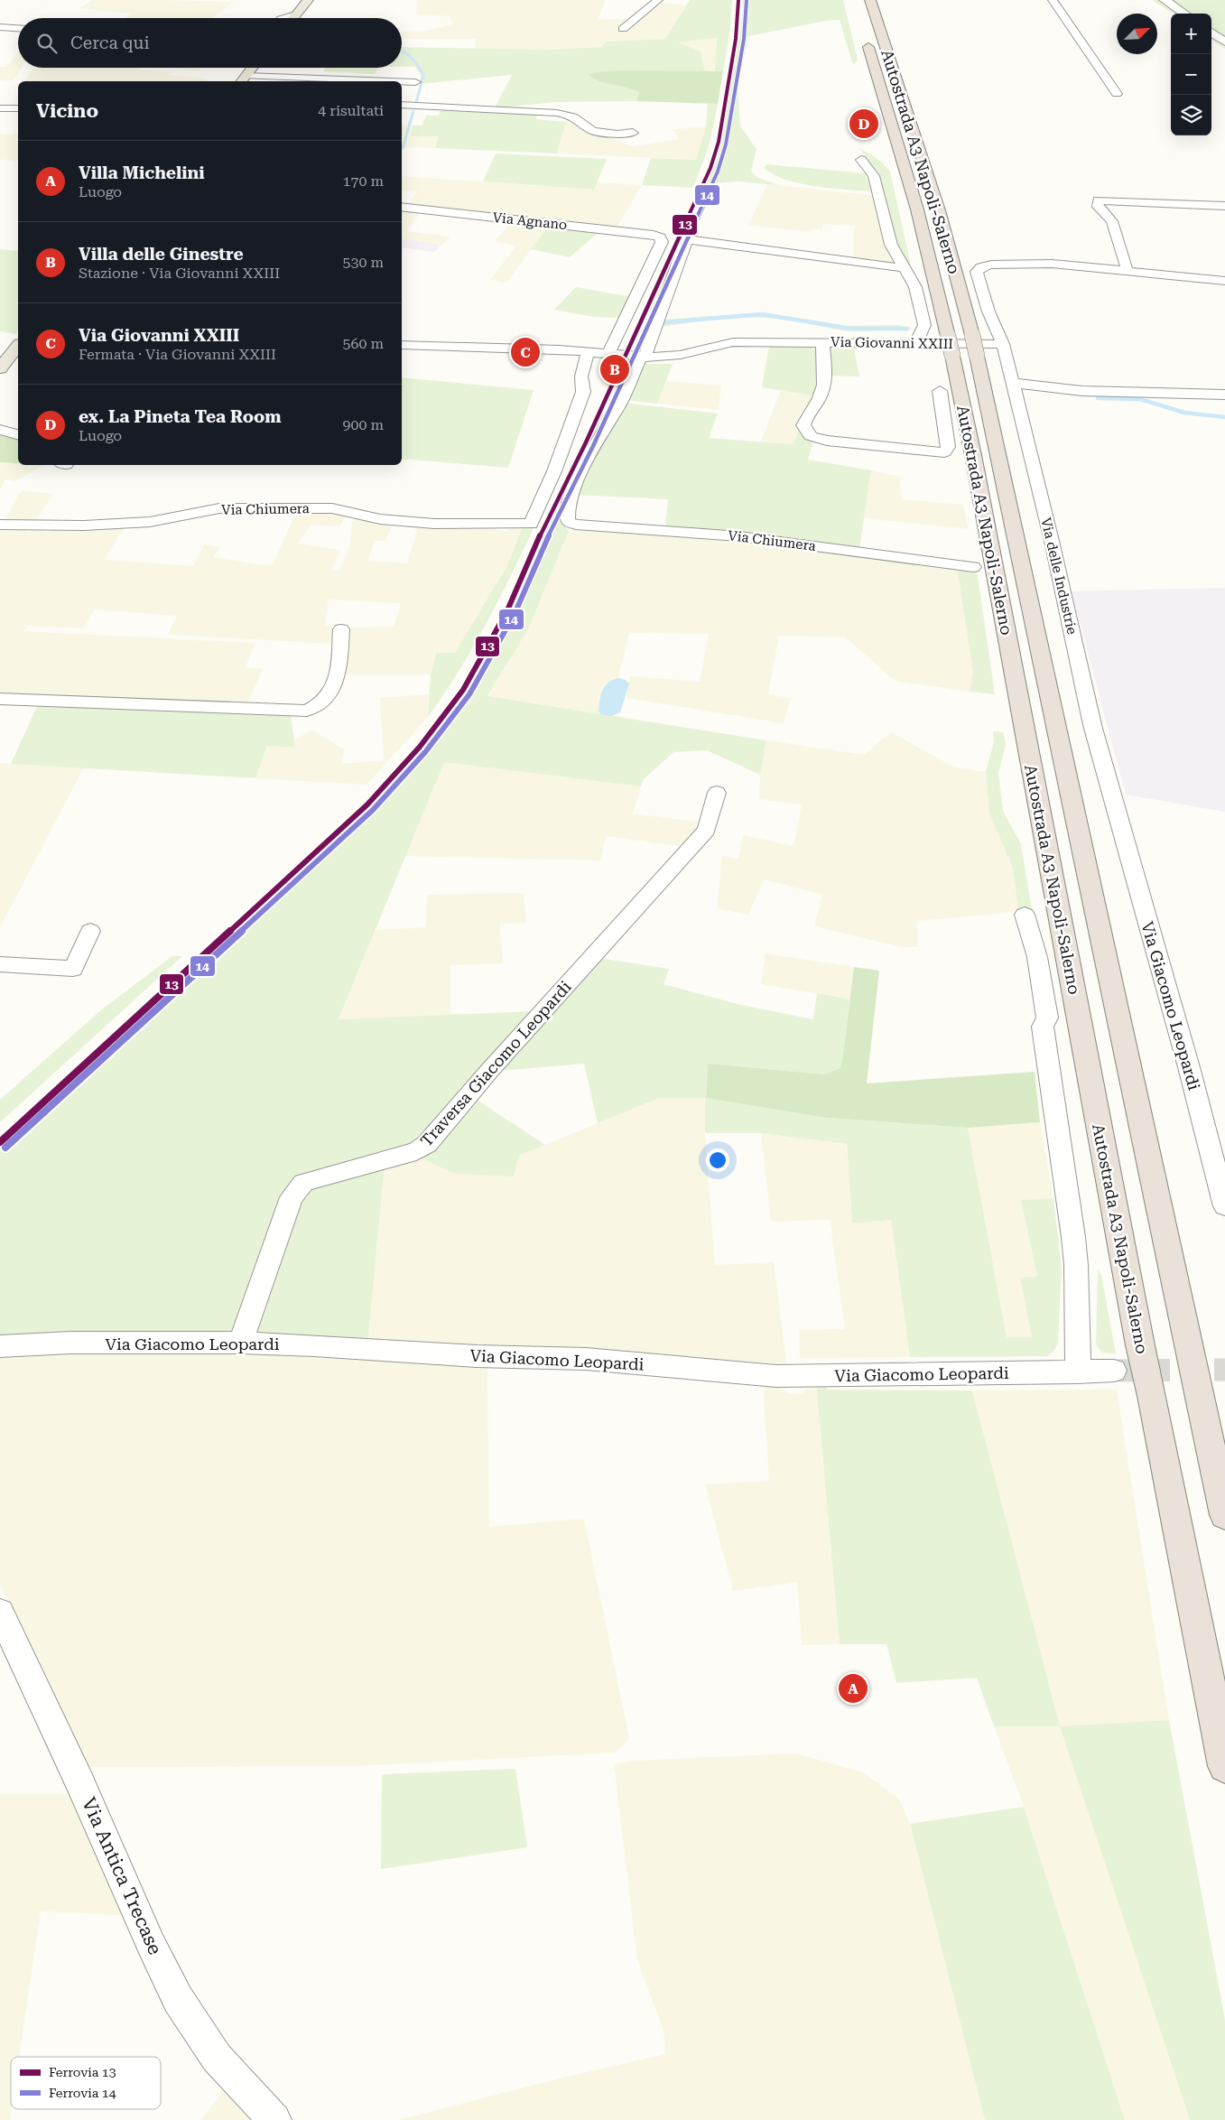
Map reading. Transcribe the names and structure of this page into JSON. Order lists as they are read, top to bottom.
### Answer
{
  "streets": {
    "highway": ["Autostrada A3 Napoli-Salerno"],
    "street": [
      "Via Agnano",
      "Via Giovanni XXIII",
      "Via Chiumera",
      "Via delle Industrie",
      "Via Giacomo Leopardi",
      "Traversa Giacomo Leopardi",
      "Via Antica Trecase"
    ]
  },
  "crossings": [
    ["Via Agnano", "Via Giovanni XXIII"],
    ["Via Giovanni XXIII", "Via Chiumera"],
    ["Via Giovanni XXIII", "Via delle Industrie"],
    ["Via delle Industrie", "Via Giacomo Leopardi"],
    ["Via Giacomo Leopardi", "Traversa Giacomo Leopardi"]
  ],
  "lines": ["rail line 13", "rail line 14"],
  "legend": ["Ferrovia 13", "Ferrovia 14"],
  "north": "top right",
  "page": {
    "map_buttons": ["+", "−"],
    "search": "Cerca qui",
    "heading": ["Vicino", "4 risultati"],
    "pins": [
      "D",
      "C",
      "B",
      "A"
    ],
    "list": [
      {
        "mark": "A",
        "name": "Villa Michelini",
        "note": "Luogo",
        "value": "170 m"
      },
      {
        "mark": "B",
        "name": "Villa delle Ginestre",
        "note": "Stazione · Via Giovanni XXIII",
        "value": "530 m"
      },
      {
        "mark": "C",
        "name": "Via Giovanni XXIII",
        "note": "Fermata · Via Giovanni XXIII",
        "value": "560 m"
      },
      {
        "mark": "D",
        "name": "ex. La Pineta Tea Room",
        "note": "Luogo",
        "value": "900 m"
      }
    ]
  }
}
